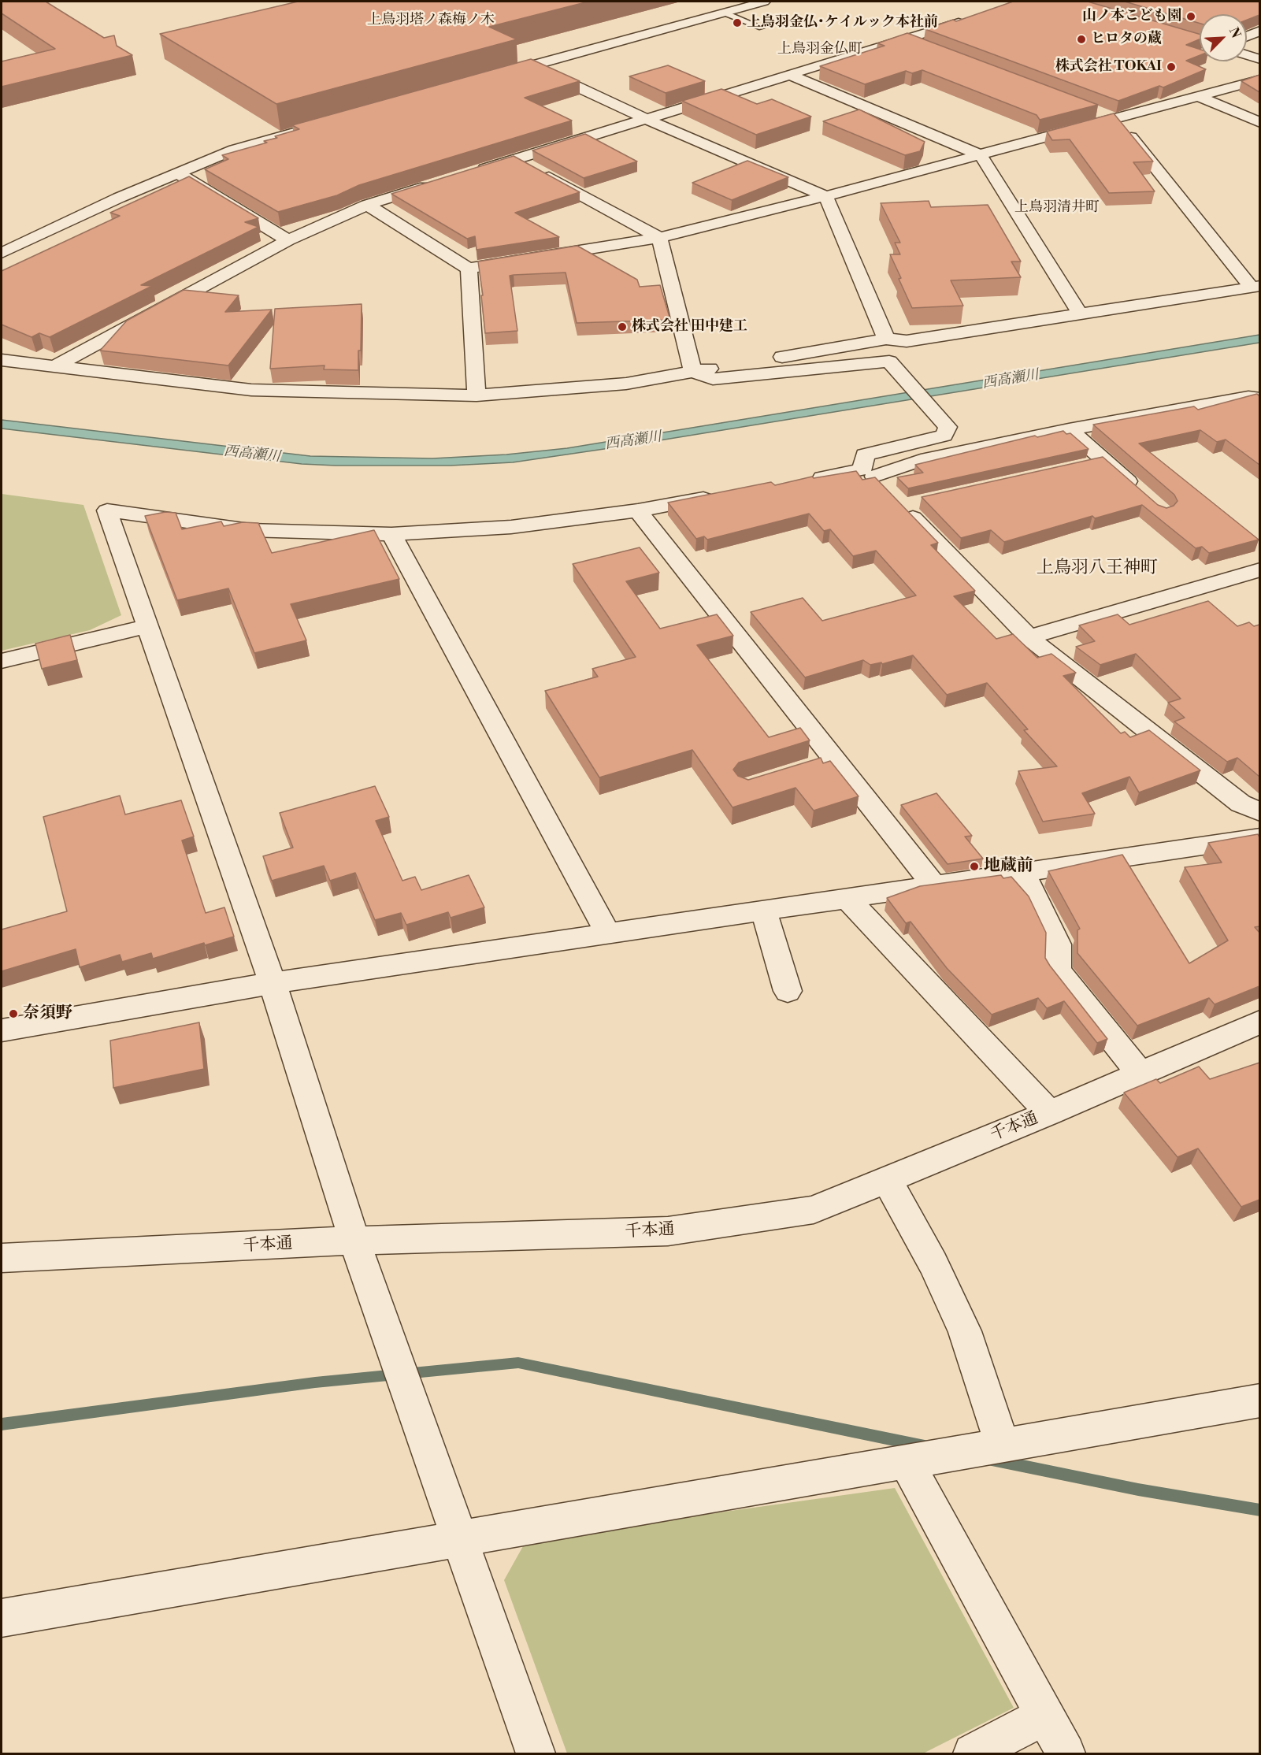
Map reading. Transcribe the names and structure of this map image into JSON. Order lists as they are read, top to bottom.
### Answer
{
  "streets": {
    "street": ["千本通"]
  },
  "districts": [
    "上鳥羽塔ノ森梅ノ木",
    "上鳥羽金仏町",
    "上鳥羽清井町",
    "上鳥羽八王神町"
  ],
  "water": ["西高瀬川"],
  "places": [
    "山ノ本こども園",
    "上鳥羽金仏･ケイルック本社前",
    "ヒロタの蔵",
    "株式会社 TOKAI",
    "株式会社 田中建工",
    "地蔵前",
    "奈須野"
  ],
  "north": "top right"
}
